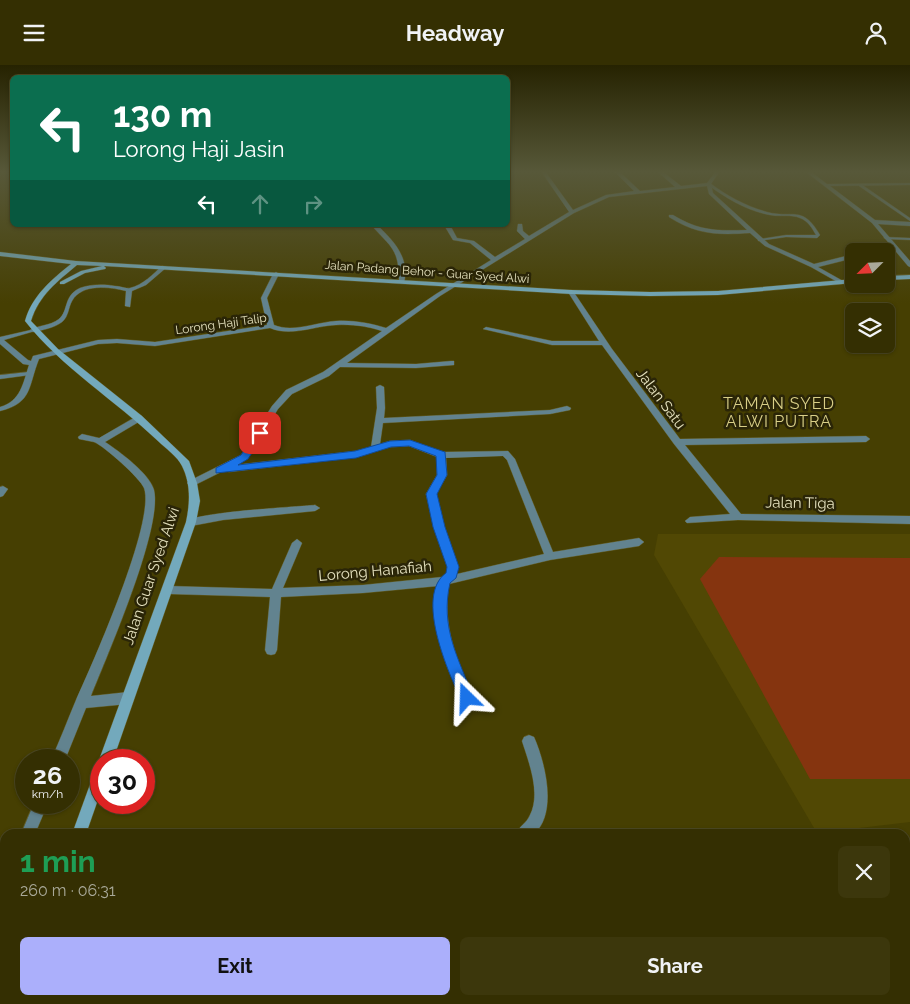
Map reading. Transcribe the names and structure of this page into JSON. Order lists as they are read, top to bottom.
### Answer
{
  "streets": {
    "main road": ["Jalan Padang Behor - Guar Syed Alwi", "Jalan Guar Syed Alwi"],
    "street": [
      "Lorong Haji Talip",
      "Jalan Satu",
      "Jalan Tiga",
      "Lorong Hanafiah"
    ]
  },
  "crossings": [
    ["Jalan Padang Behor - Guar Syed Alwi", "Jalan Satu"],
    ["Lorong Haji Talip", "Jalan Guar Syed Alwi"],
    ["Jalan Satu", "Jalan Tiga"],
    ["Lorong Hanafiah", "Jalan Guar Syed Alwi"]
  ],
  "districts": ["TAMAN SYED ALWI PUTRA"],
  "north": "bottom left",
  "page": {
    "header": "Headway",
    "turn": ["130 m", "Lorong Haji Jasin"],
    "speed": "26 km/h",
    "limit": "30",
    "heading": ["1 min", "260 m · 06:31"],
    "buttons": ["Exit", "Share"]
  }
}
